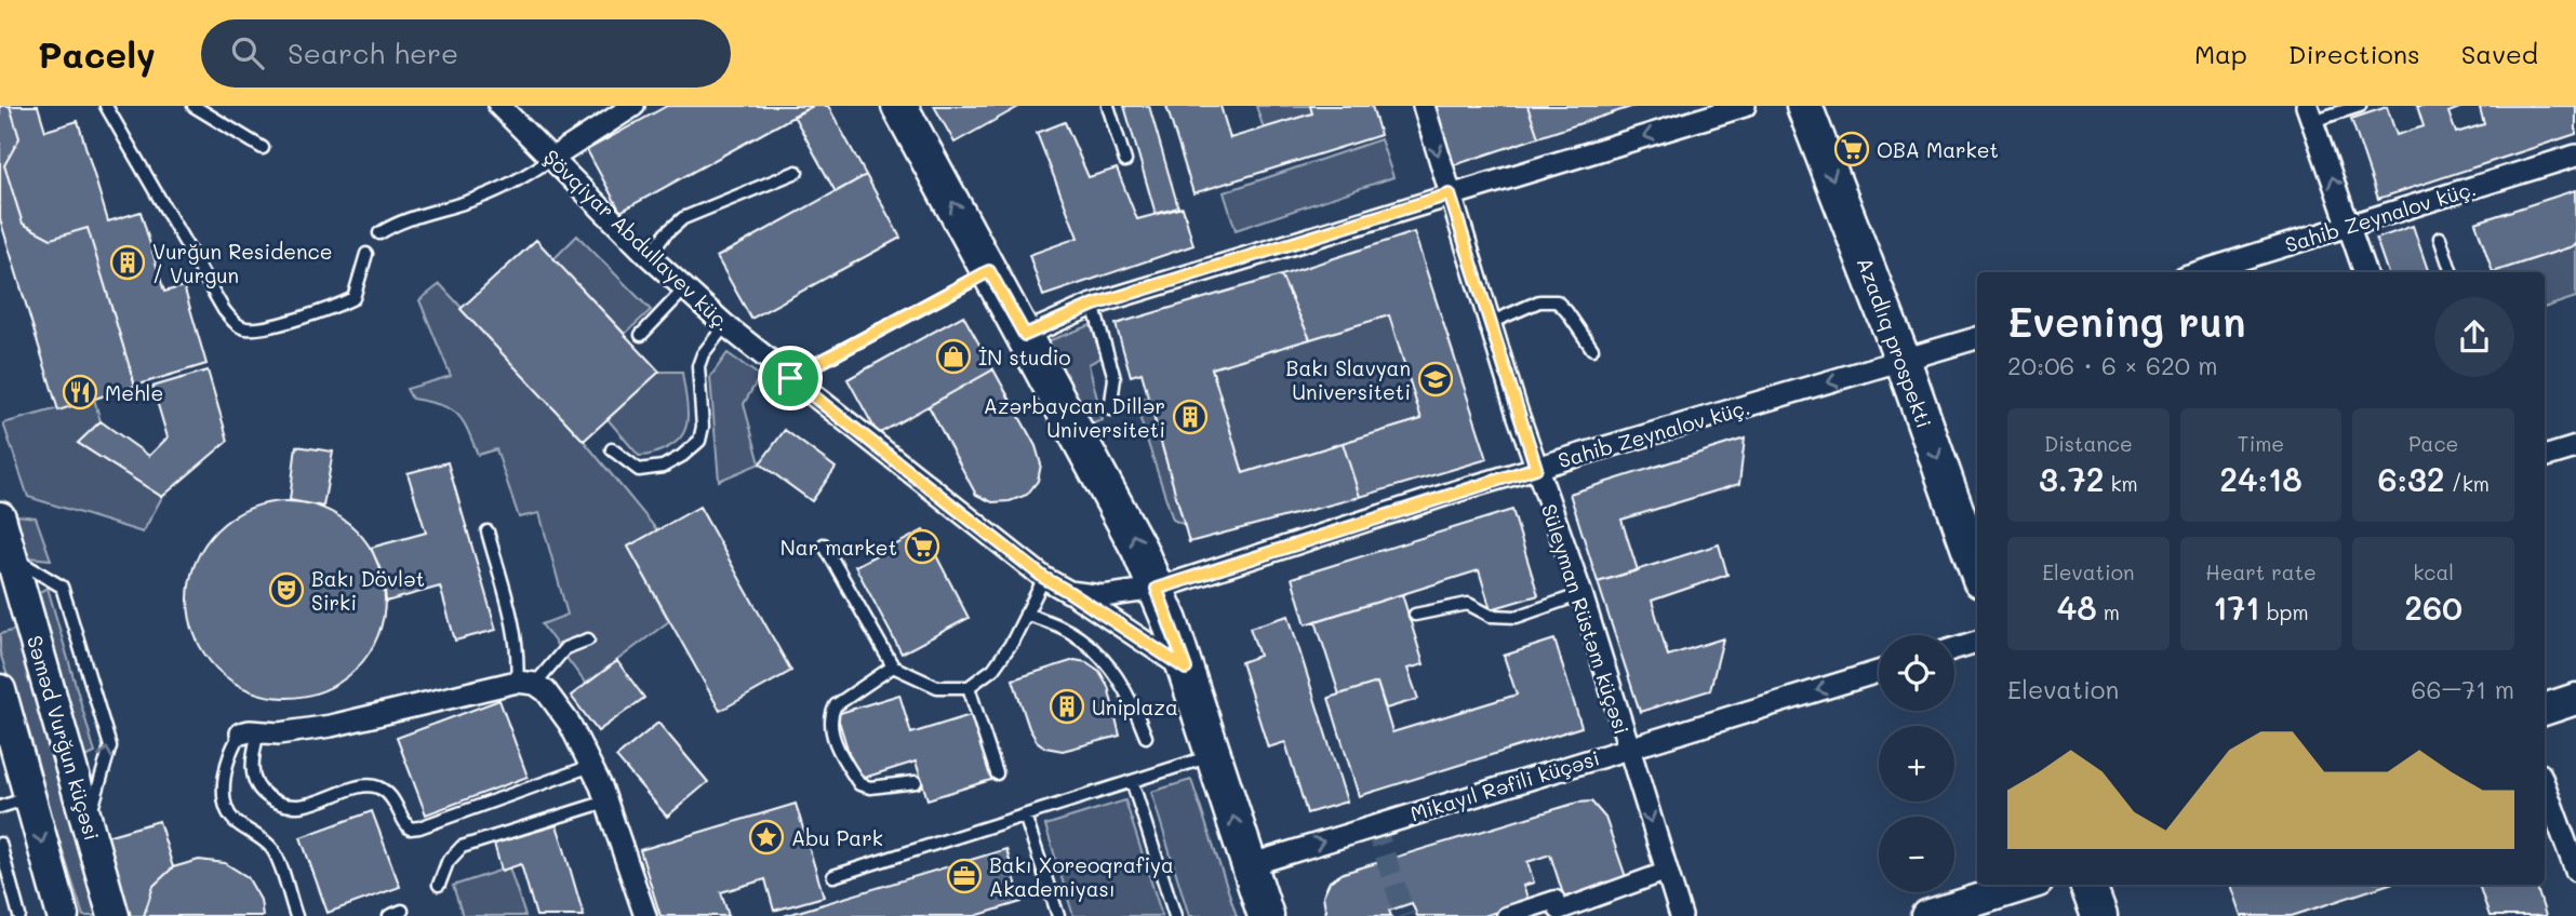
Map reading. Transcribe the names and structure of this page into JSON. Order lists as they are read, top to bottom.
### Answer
{
  "streets": {
    "main road": ["Azadlıq prospekti", "Səməd Vurğun küçəsi"],
    "street": [
      "Sahib Zeynalov küç.",
      "Şövqiyar Abdullayev küç.",
      "Süleyman Rüstəm küçəsi",
      "Mikayıl Rəfili küçəsi"
    ]
  },
  "crossings": [
    ["Sahib Zeynalov küç.", "Şövqiyar Abdullayev küç."],
    ["Sahib Zeynalov küç.", "Azadlıq prospekti"],
    ["Sahib Zeynalov küç.", "Süleyman Rüstəm küçəsi"],
    ["Süleyman Rüstəm küçəsi", "Mikayıl Rəfili küçəsi"]
  ],
  "one_way": ["Azadlıq prospekti"],
  "places": {
    "supermarket": ["OBA Market", "Nar market"],
    "building": ["Vurğun Residence / Vurgun", "Azərbaycan Dillər Universiteti", "Uniplaza"],
    "shop": ["İN studio"],
    "school or university": ["Bakı Slavyan Universiteti"],
    "restaurant": ["Mehle"],
    "theatre": ["Bakı Dövlət Sirki"],
    "place": ["Abu Park"],
    "office": ["Bakı Xoreoqrafiya Akademiyası"]
  },
  "page": {
    "header": "Pacely",
    "search": "Search here",
    "nav": ["Map", "Directions", "Saved"],
    "heading": ["Evening run", "20:06 · 6 × 620 m"],
    "stats": [
      ["Distance", "3.72 km"],
      ["Time", "24:18"],
      ["Pace", "6:32 /km"],
      ["Elevation", "48 m"],
      ["Heart rate", "171 bpm"],
      ["kcal", "260"]
    ],
    "map_buttons": ["+", "−"],
    "chart": ["Elevation", "66–71 m"]
  }
}
